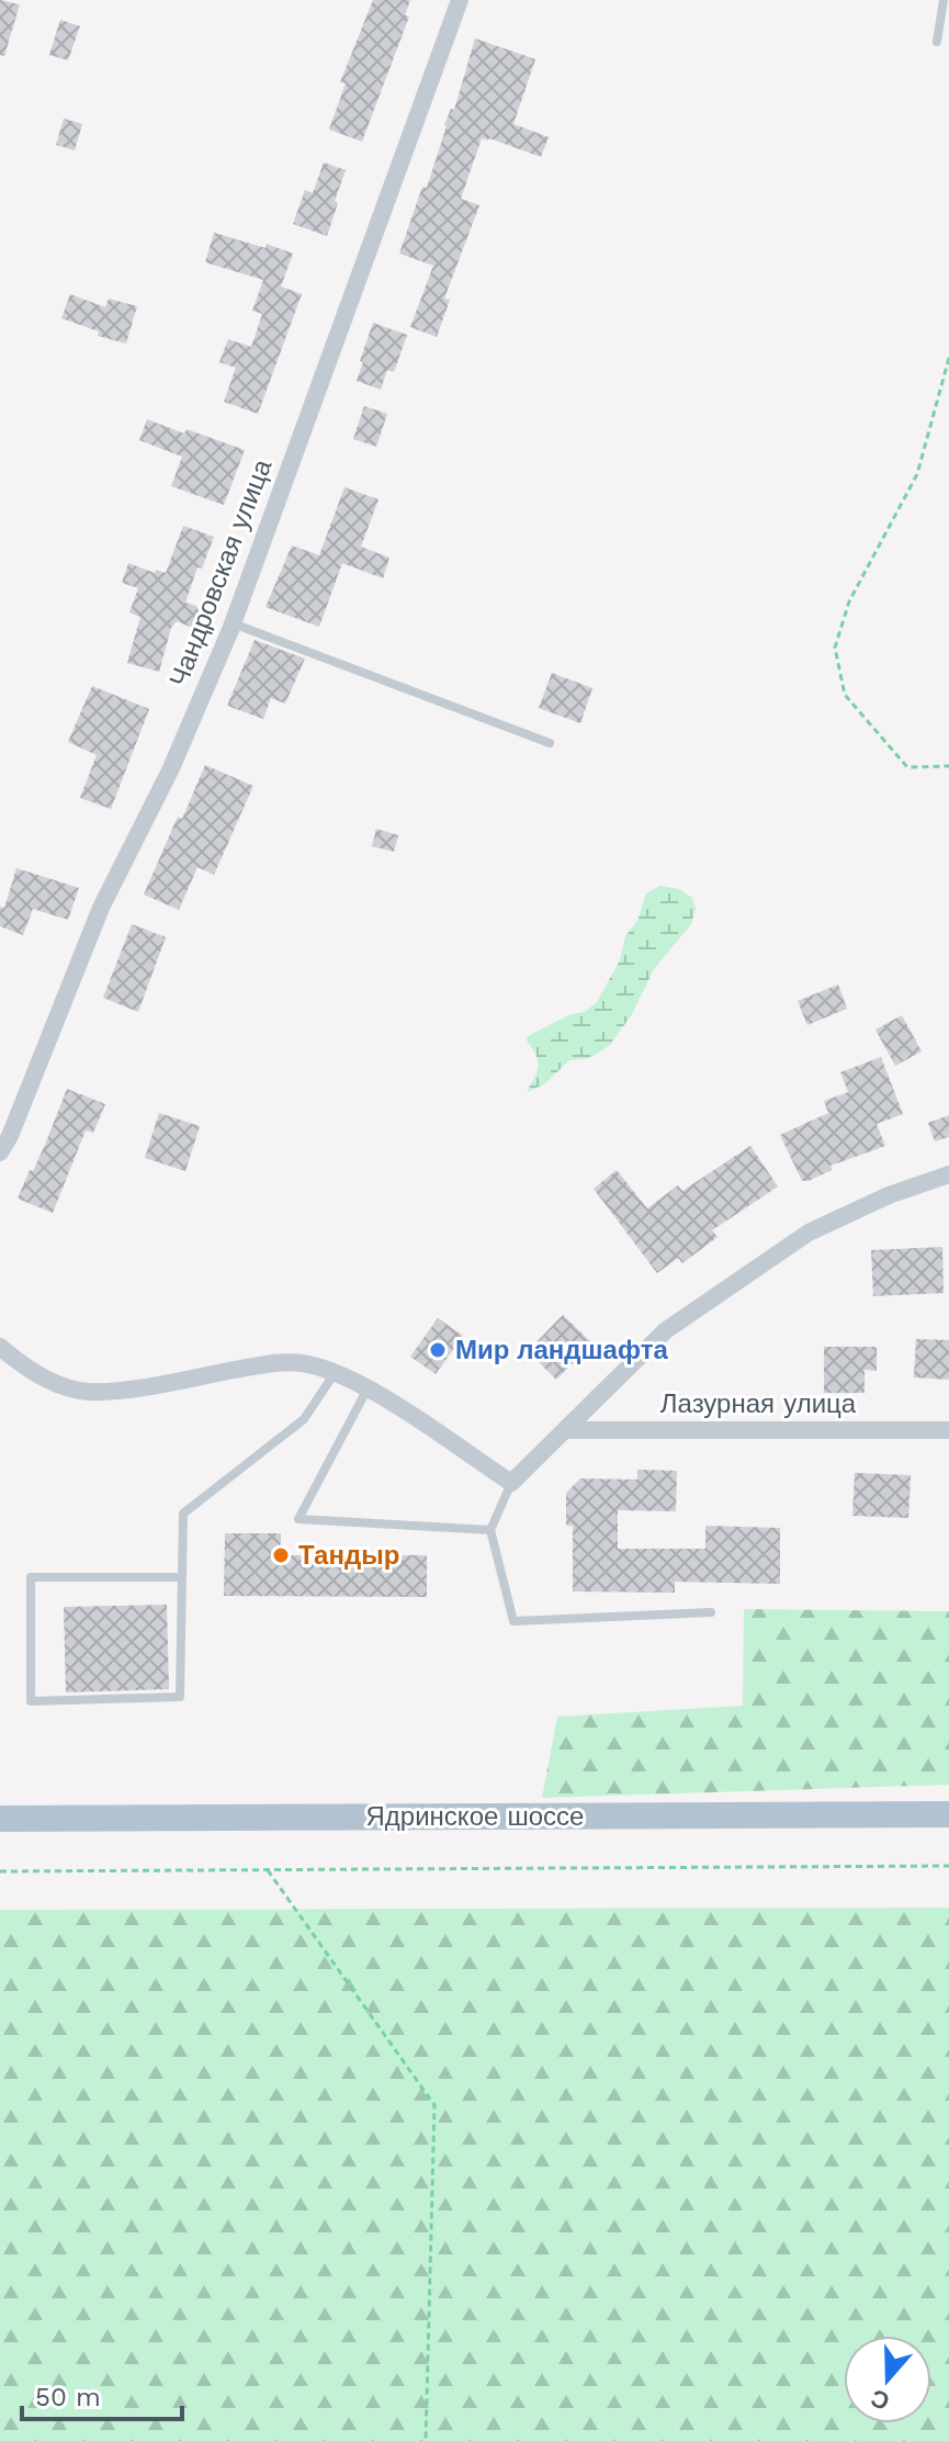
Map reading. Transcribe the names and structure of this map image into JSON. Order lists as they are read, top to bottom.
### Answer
{
  "streets": {
    "main road": ["Ядринское шоссе"],
    "street": ["Чандровская улица", "Лазурная улица"]
  },
  "places": ["Мир ландшафта", "Тандыр"],
  "scale_bar": "50 m",
  "north": "bottom"
}
